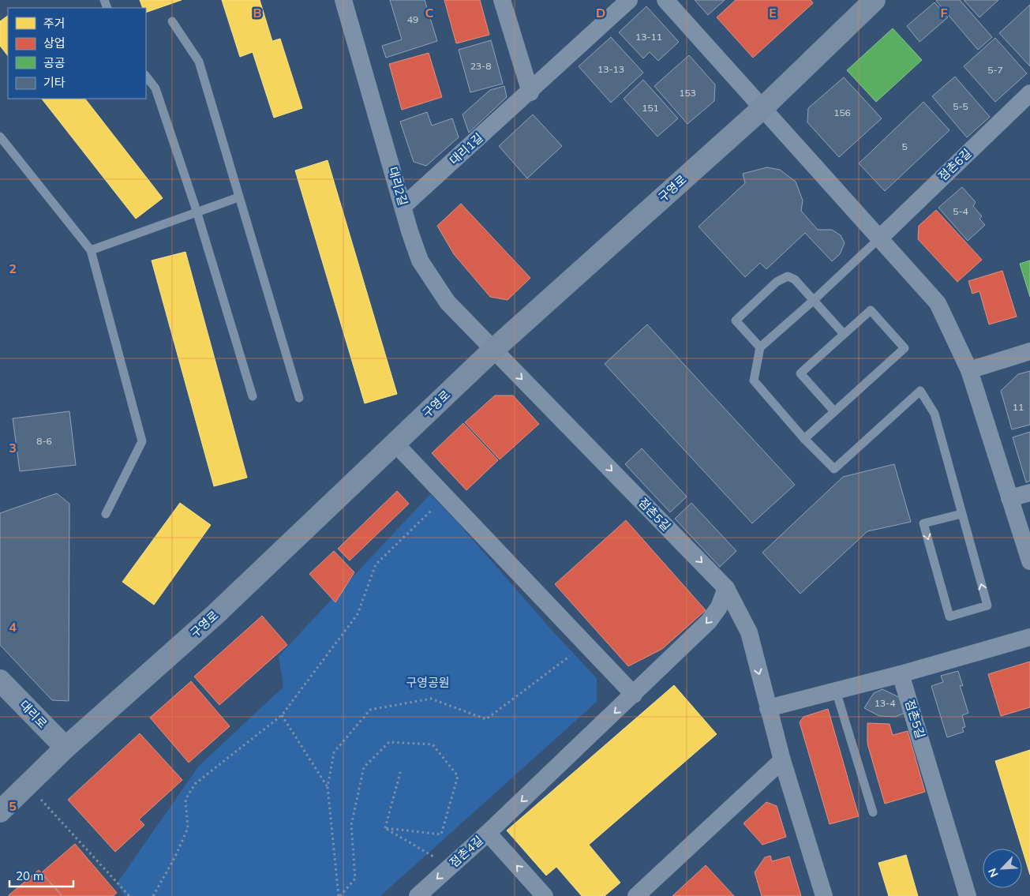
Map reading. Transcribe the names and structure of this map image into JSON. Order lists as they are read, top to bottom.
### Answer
{
  "streets": {
    "main road": ["구영로", "대리로"],
    "street": [
      "대리1길",
      "점촌6길",
      "대리2길",
      "점촌5길",
      "점촌4길"
    ]
  },
  "crossings": [
    ["대리1길", "대리2길"],
    ["대리2길", "구영로"],
    ["대리2길", "점촌5길"],
    ["구영로", "점촌5길"],
    ["구영로", "대리로"]
  ],
  "parks": ["구영공원"],
  "house_numbers": [
    "49",
    "13-11",
    "23-8",
    "13-13",
    "5-7",
    "153",
    "5-5",
    "151",
    "156",
    "5",
    "5-4",
    "11",
    "8-6",
    "13-4"
  ],
  "legend": [
    "주거",
    "상업",
    "공공",
    "기타"
  ],
  "scale_bar": "20 m",
  "north": "bottom left",
  "grid": {
    "columns": [
      "B",
      "C",
      "D",
      "E",
      "F"
    ],
    "rows": [
      "2",
      "3",
      "4",
      "5"
    ]
  }
}
